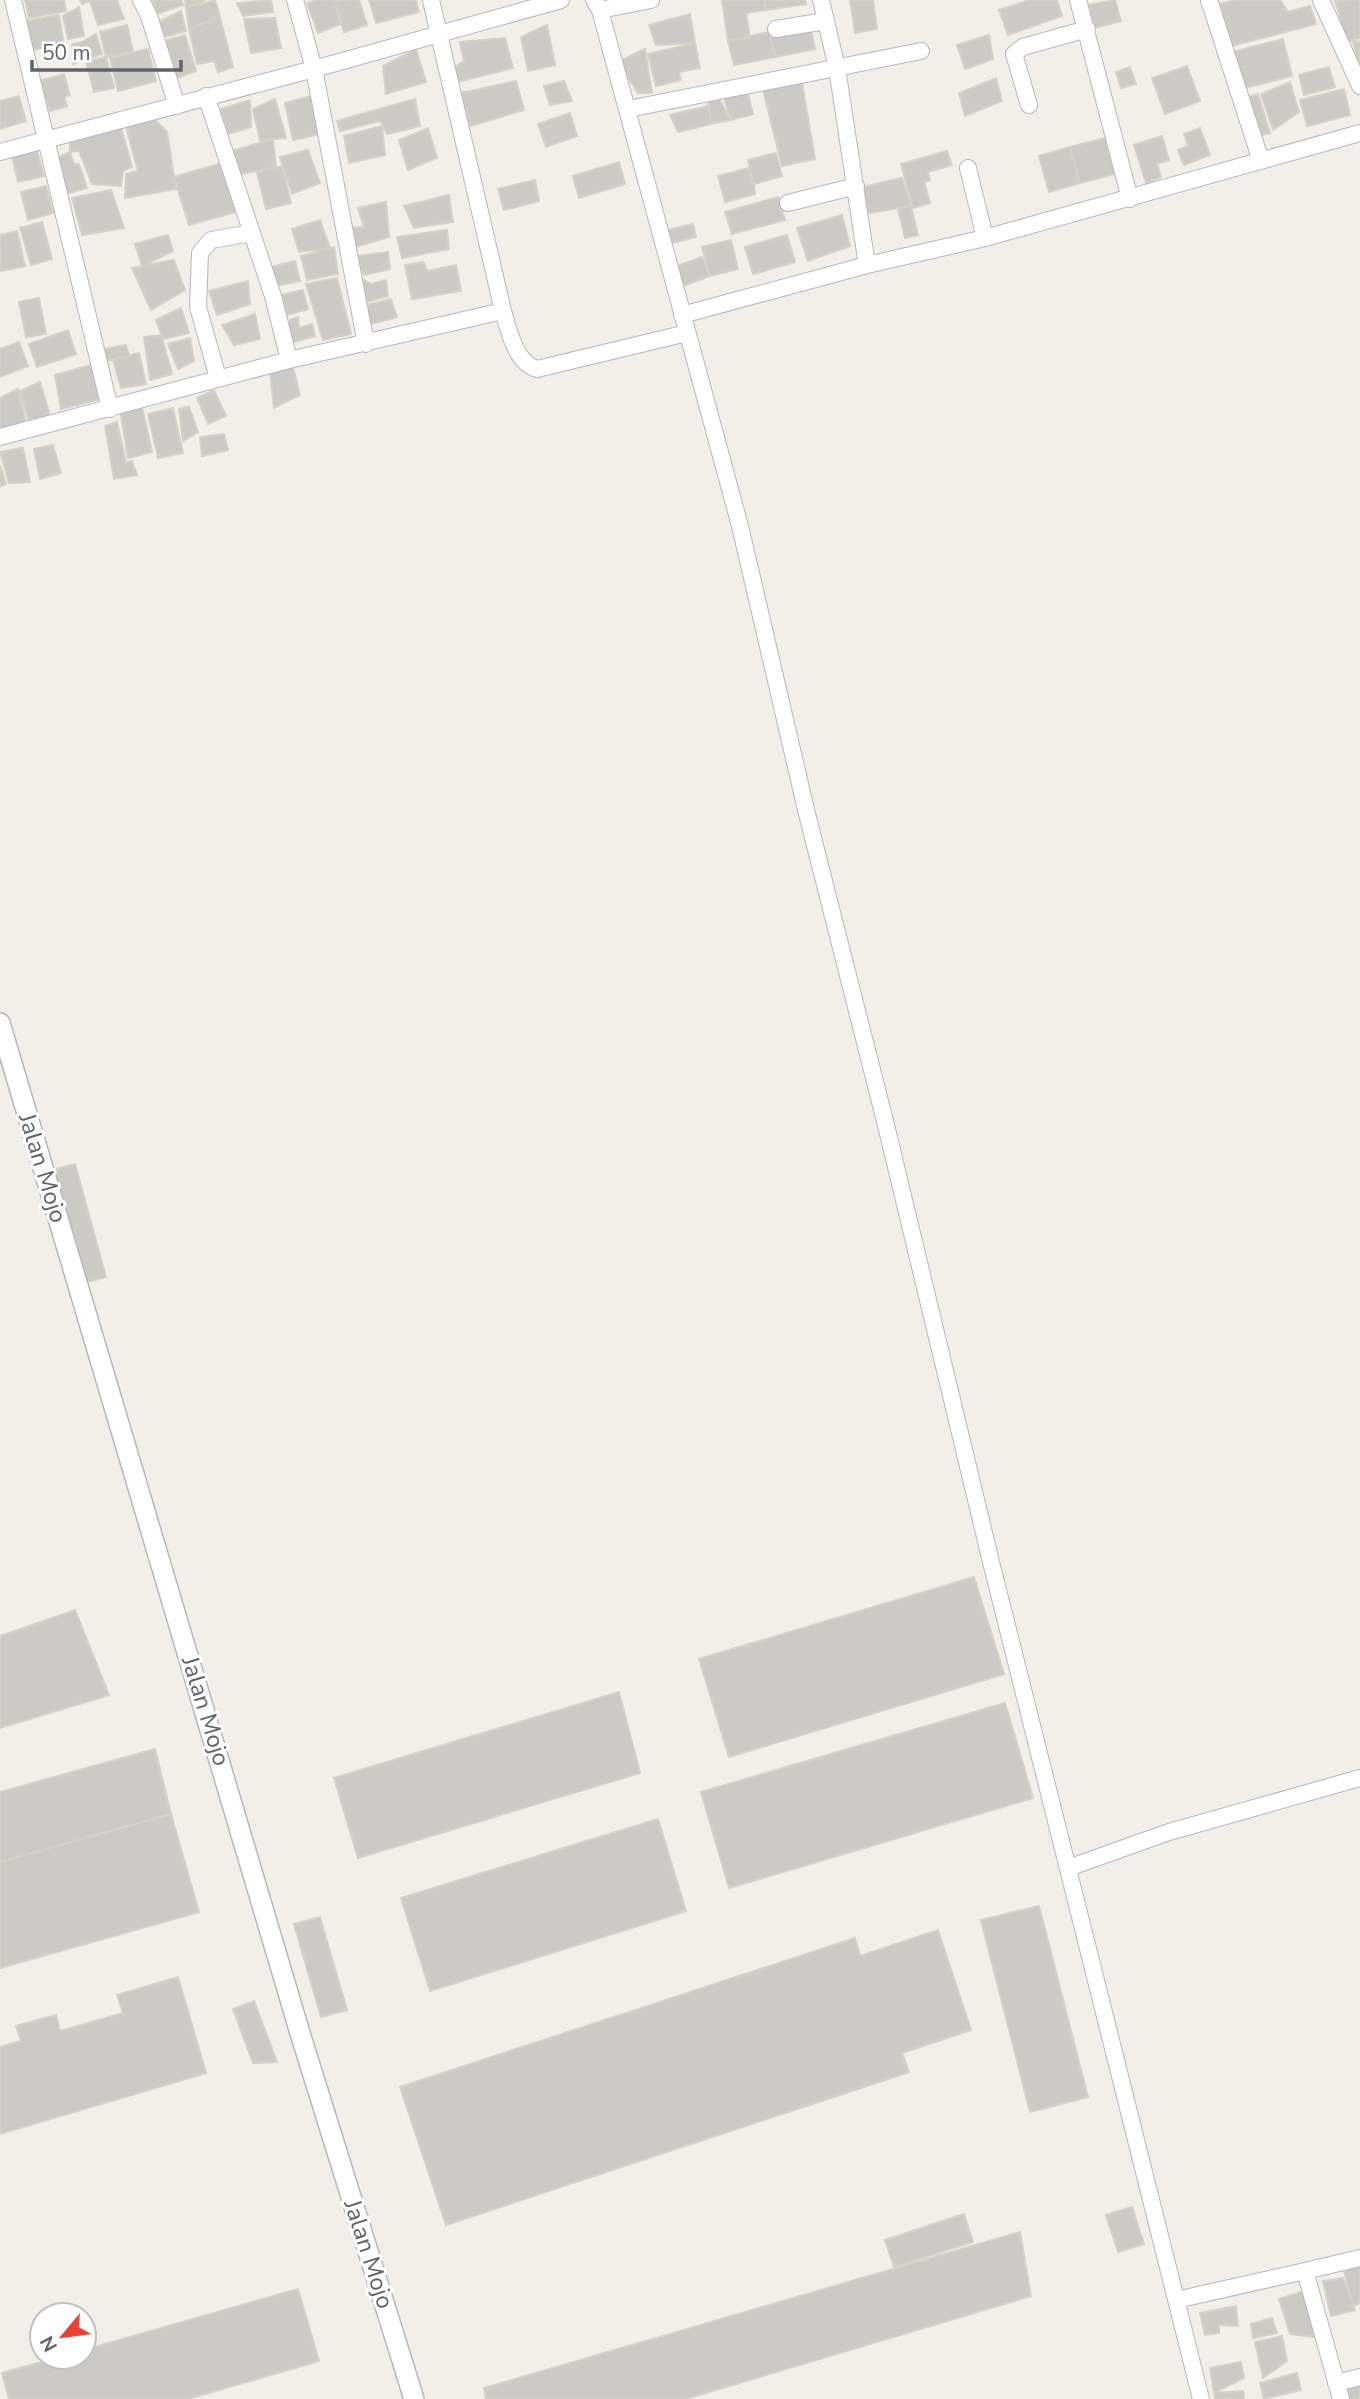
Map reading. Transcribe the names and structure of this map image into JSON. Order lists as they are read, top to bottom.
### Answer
{
  "streets": {
    "street": ["Jalan Mojo"]
  },
  "scale_bar": "50 m",
  "north": "bottom left"
}
